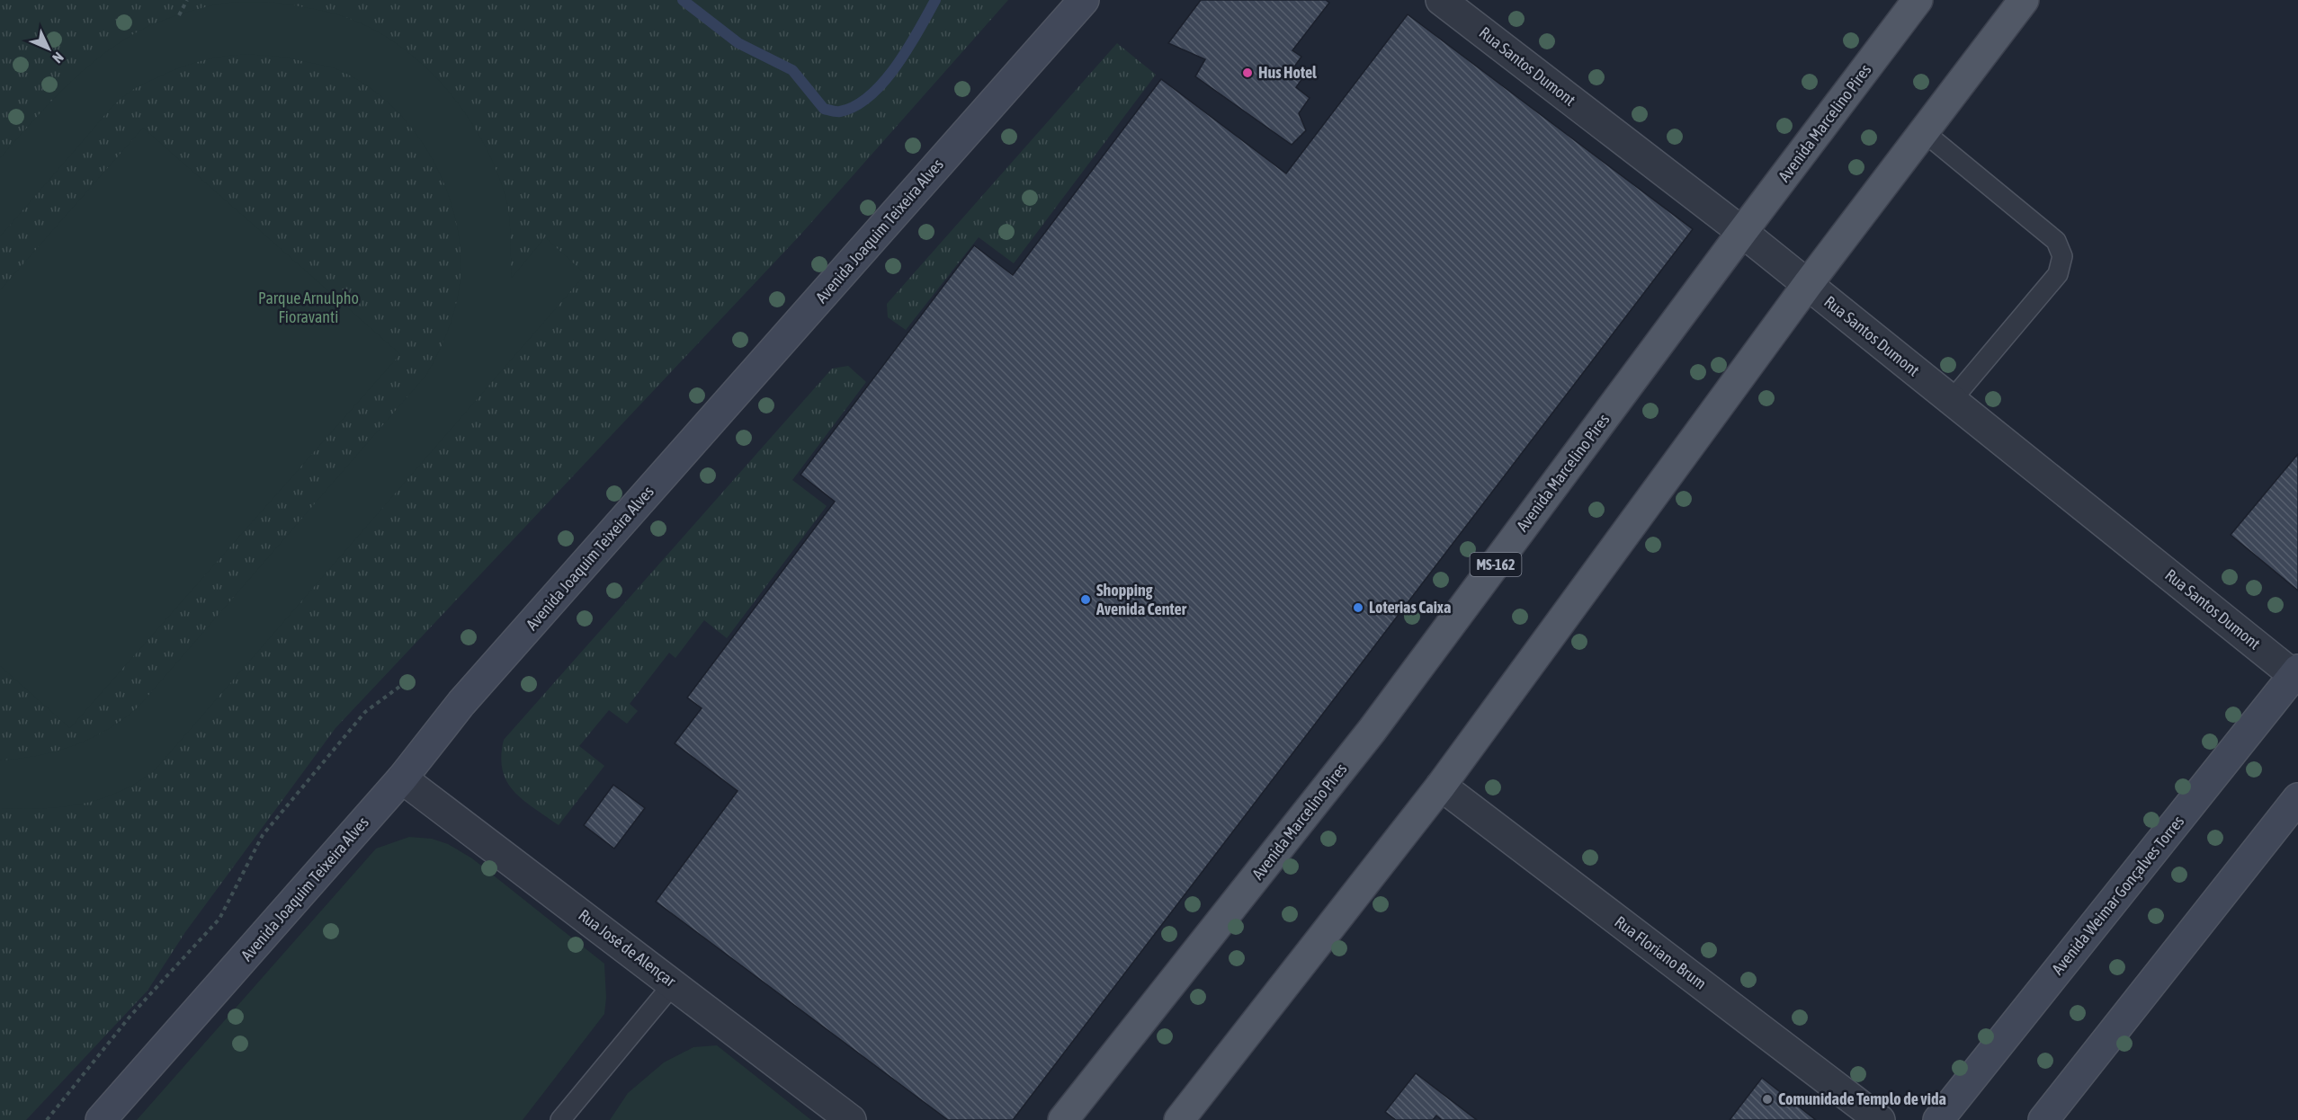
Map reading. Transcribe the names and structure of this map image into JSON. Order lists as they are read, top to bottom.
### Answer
{
  "streets": {
    "main road": [
      "Avenida Marcelino Pires",
      "Avenida Joaquim Teixeira Alves",
      "MS-162",
      "Avenida Weimar Gonçalves Torres"
    ],
    "street": ["Rua Santos Dumont", "Rua José de Alençar", "Rua Floriano Brum"]
  },
  "crossings": [
    ["Rua Santos Dumont", "Avenida Marcelino Pires"],
    ["Rua Santos Dumont", "Avenida Weimar Gonçalves Torres"],
    ["Avenida Joaquim Teixeira Alves", "Rua José de Alençar"]
  ],
  "parks": ["Parque Arnulpho Fioravanti"],
  "places": [
    "Hus Hotel",
    "Shopping Avenida Center",
    "Loterias Caixa",
    "Comunidade Templo de vida"
  ],
  "north": "bottom right"
}
